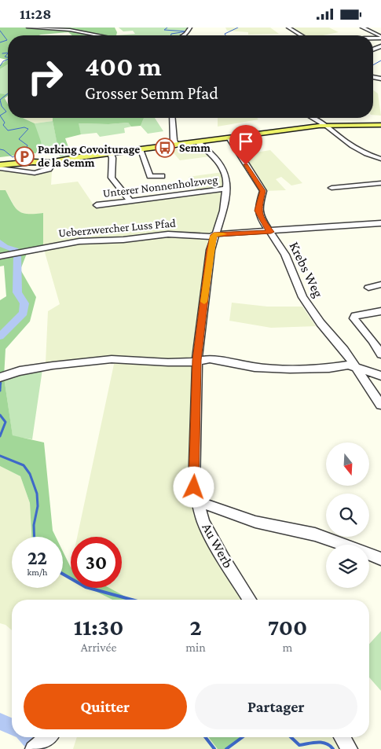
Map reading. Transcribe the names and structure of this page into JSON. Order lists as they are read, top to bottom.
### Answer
{
  "streets": {
    "street": [
      "Unterer Nonnenholzweg",
      "Ueberzwercher Luss Pfad",
      "Krebs Weg",
      "Au Werb"
    ]
  },
  "crossings": [
    ["Unterer Nonnenholzweg", "Au Werb"],
    ["Ueberzwercher Luss Pfad", "Krebs Weg"],
    ["Ueberzwercher Luss Pfad", "Au Werb"]
  ],
  "places": {
    "bus stop": ["Semm"],
    "parking": ["Parking Covoiturage de la Semm"]
  },
  "north": "bottom",
  "page": {
    "status": "11:28",
    "turn": ["400 m", "Grosser Semm Pfad"],
    "speed": "22 km/h",
    "limit": "30",
    "eta": [
      "11:30",
      "Arrivée",
      "2",
      "min",
      "700",
      "m"
    ],
    "buttons": ["Quitter", "Partager"]
  }
}
